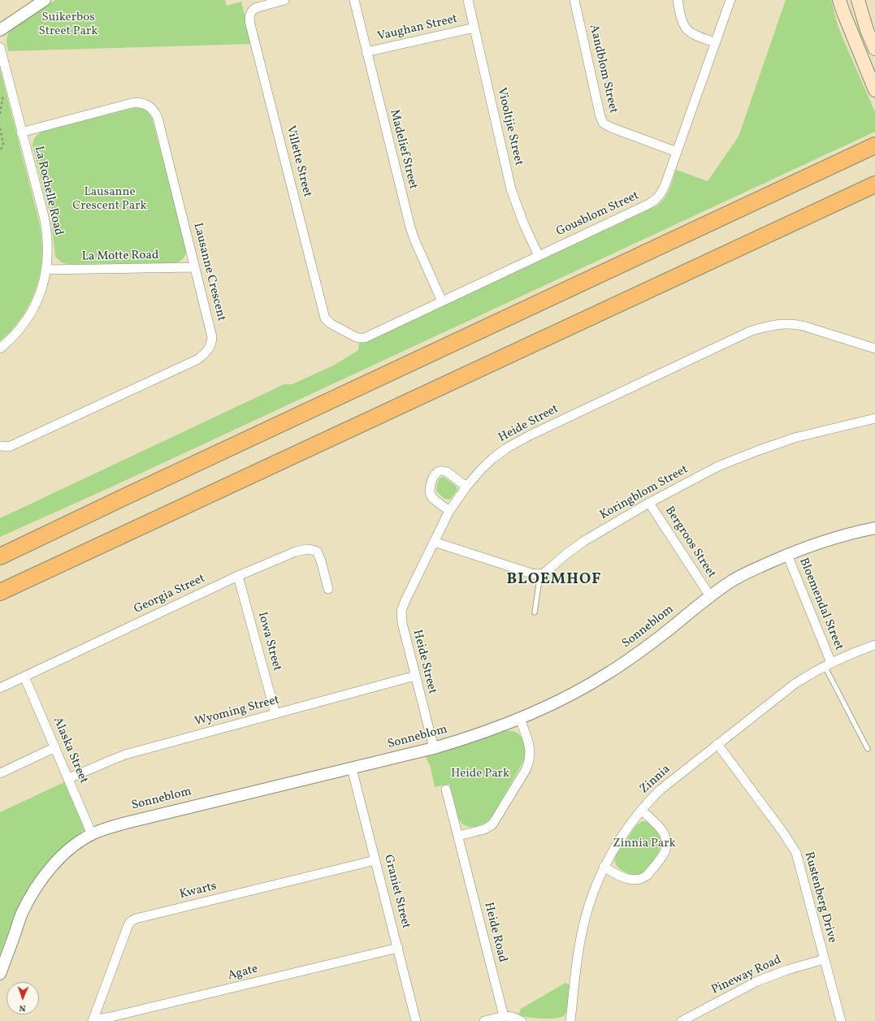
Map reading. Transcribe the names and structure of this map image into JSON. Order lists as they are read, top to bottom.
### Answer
{
  "streets": {
    "street": [
      "Vaughan Street",
      "Aandblom Street",
      "Viooltjie Street",
      "Madelief Street",
      "Villette Street",
      "La Rochelle Road",
      "Gousblom Street",
      "La Motte Road",
      "Lausanne Crescent",
      "Heide Street",
      "Koringblom Street",
      "Bergroos Street",
      "Georgia Street",
      "Bloemendal Street",
      "Sonneblom",
      "Iowa Street",
      "Wyoming Street",
      "Alaska Street",
      "Zinnia",
      "Kwarts",
      "Graniet Street",
      "Rustenberg Drive",
      "Heide Road",
      "Agate",
      "Pineway Road"
    ]
  },
  "crossings": [
    ["Vaughan Street", "Viooltjie Street"],
    ["Vaughan Street", "Madelief Street"],
    ["Aandblom Street", "Gousblom Street"],
    ["Viooltjie Street", "Gousblom Street"],
    ["Madelief Street", "Gousblom Street"],
    ["Villette Street", "Gousblom Street"],
    ["La Rochelle Road", "La Motte Road"],
    ["La Rochelle Road", "Lausanne Crescent"],
    ["La Motte Road", "Lausanne Crescent"],
    ["Heide Street", "Sonneblom"],
    ["Heide Street", "Wyoming Street"],
    ["Koringblom Street", "Bergroos Street"],
    ["Bergroos Street", "Sonneblom"],
    ["Georgia Street", "Iowa Street"],
    ["Georgia Street", "Alaska Street"],
    ["Bloemendal Street", "Sonneblom"],
    ["Bloemendal Street", "Zinnia"],
    ["Sonneblom", "Alaska Street"],
    ["Sonneblom", "Graniet Street"],
    ["Iowa Street", "Wyoming Street"],
    ["Wyoming Street", "Alaska Street"],
    ["Zinnia", "Rustenberg Drive"],
    ["Kwarts", "Graniet Street"],
    ["Kwarts", "Agate"],
    ["Graniet Street", "Agate"],
    ["Rustenberg Drive", "Pineway Road"]
  ],
  "districts": ["BLOEMHOF"],
  "parks": [
    "Suikerbos Street Park",
    "Lausanne Crescent Park",
    "Heide Park",
    "Zinnia Park"
  ],
  "north": "bottom"
}
